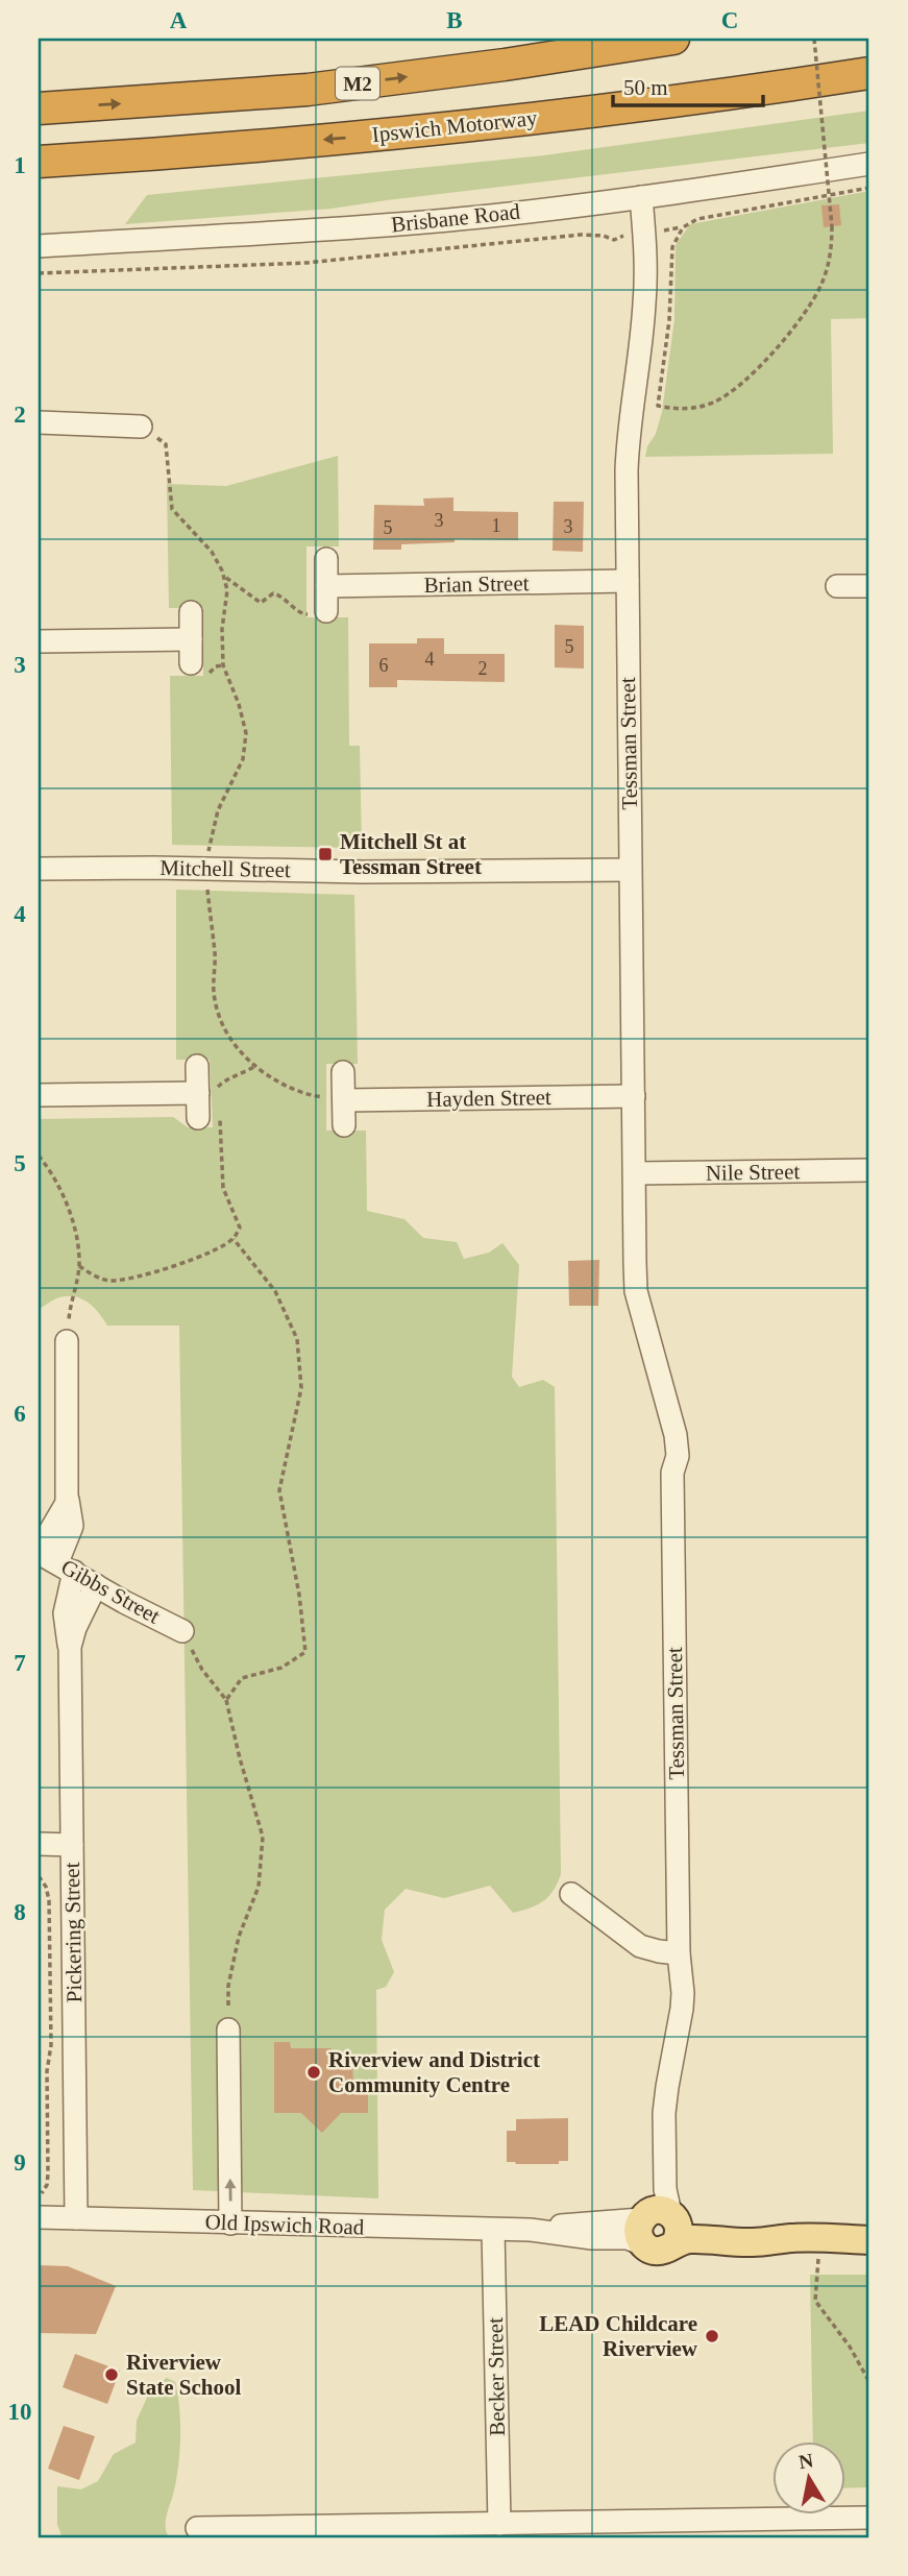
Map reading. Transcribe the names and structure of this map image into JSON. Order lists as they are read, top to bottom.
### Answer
{
  "streets": {
    "highway": ["M2", "Ipswich Motorway"],
    "main road": ["Old Ipswich Road"],
    "street": [
      "Brisbane Road",
      "Brian Street",
      "Tessman Street",
      "Mitchell Street",
      "Hayden Street",
      "Nile Street",
      "Gibbs Street",
      "Pickering Street",
      "Becker Street"
    ]
  },
  "crossings": [
    ["Brisbane Road", "Tessman Street"],
    ["Brian Street", "Tessman Street"],
    ["Tessman Street", "Mitchell Street"],
    ["Tessman Street", "Hayden Street"],
    ["Tessman Street", "Nile Street"],
    ["Tessman Street", "Old Ipswich Road"],
    ["Gibbs Street", "Pickering Street"],
    ["Pickering Street", "Old Ipswich Road"],
    ["Old Ipswich Road", "Becker Street"]
  ],
  "places": {
    "transit": ["Mitchell St at Tessman Street"],
    "other": ["Riverview and District Community Centre", "LEAD Childcare Riverview", "Riverview State School"]
  },
  "house_numbers": [
    "3",
    "1",
    "3",
    "5",
    "5",
    "4",
    "6",
    "2"
  ],
  "scale_bar": "50 m",
  "north": "top",
  "grid": {
    "columns": ["A", "B", "C"],
    "rows": [
      "1",
      "2",
      "3",
      "4",
      "5",
      "6",
      "7",
      "8",
      "9",
      "10"
    ]
  }
}
